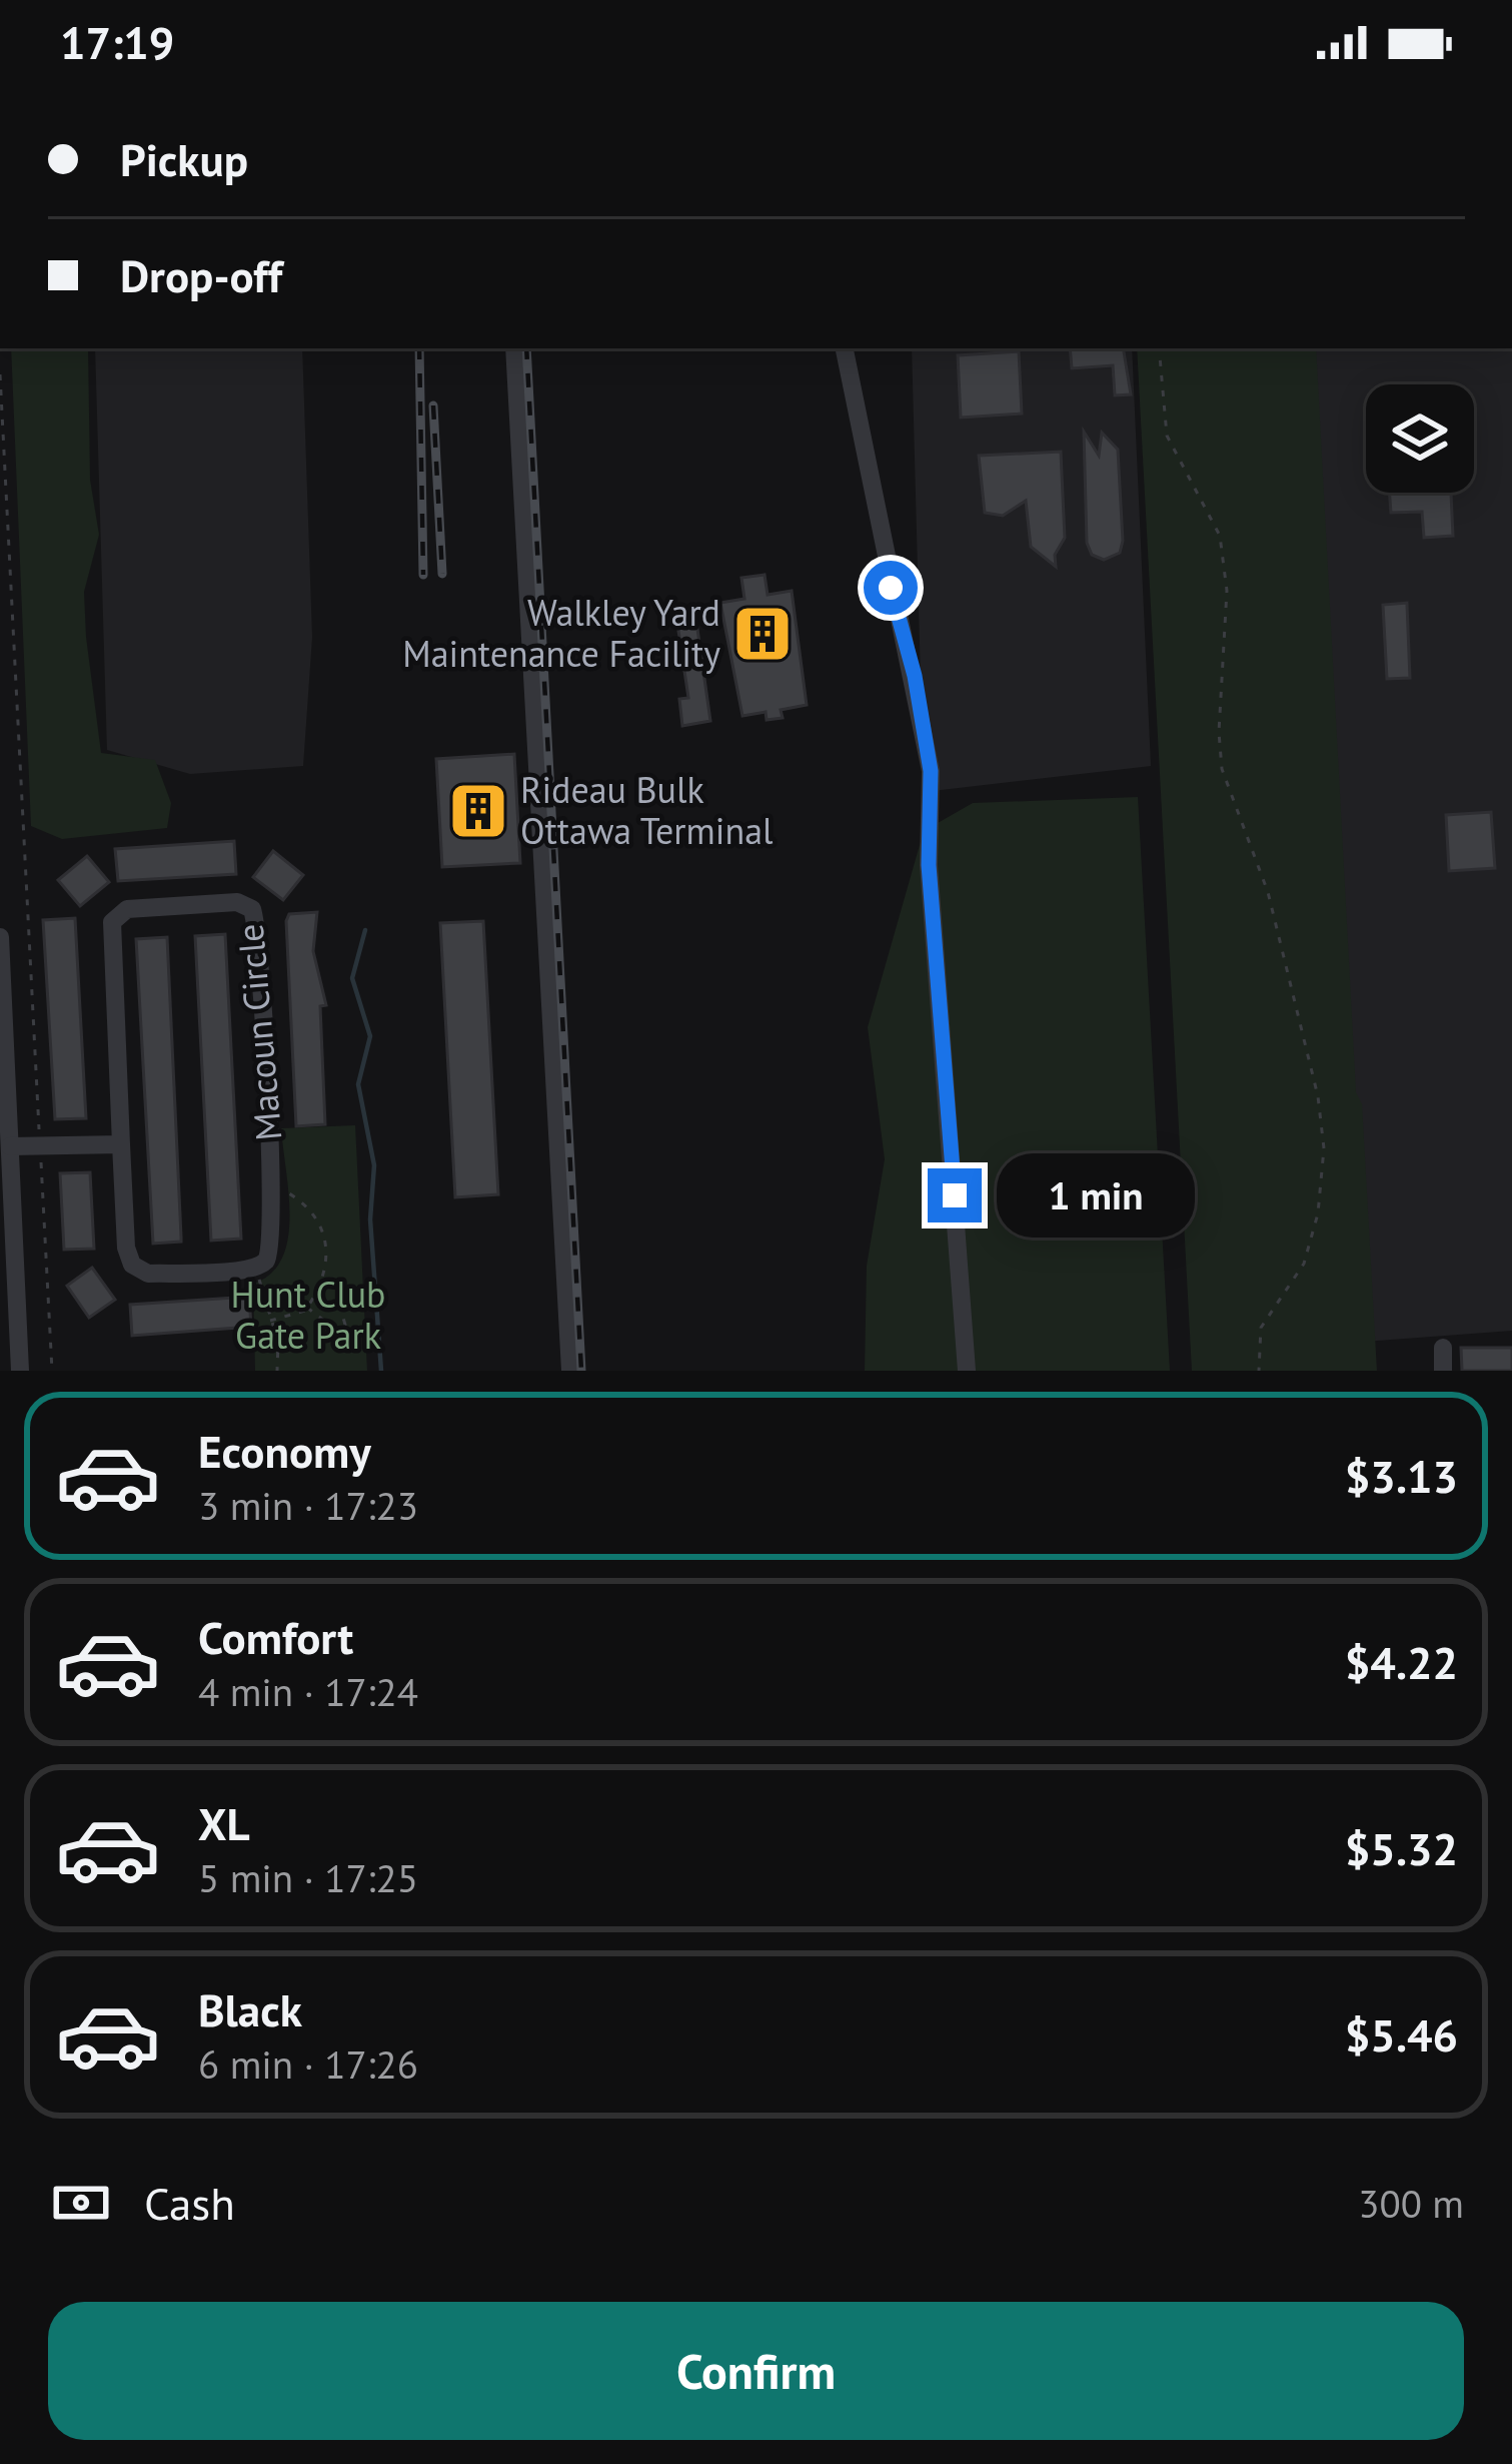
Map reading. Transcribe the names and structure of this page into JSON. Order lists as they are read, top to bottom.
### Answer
{
  "streets": {
    "street": ["Macoun Circle"]
  },
  "parks": ["Hunt Club Gate Park"],
  "places": {
    "building": ["Walkley Yard Maintenance Facility", "Rideau Bulk Ottawa Terminal"]
  },
  "page": {
    "status": "17:19",
    "banner": ["Pickup", "Drop-off"],
    "bubble": "1 min",
    "list": [
      {
        "name": "Economy",
        "note": "3 min · 17:23",
        "value": "$3.13"
      },
      {
        "name": "Comfort",
        "note": "4 min · 17:24",
        "value": "$4.22"
      },
      {
        "name": "XL",
        "note": "5 min · 17:25",
        "value": "$5.32"
      },
      {
        "name": "Black",
        "note": "6 min · 17:26",
        "value": "$5.46"
      }
    ],
    "pay": ["Cash", "300 m"],
    "buttons": "Confirm"
  }
}
